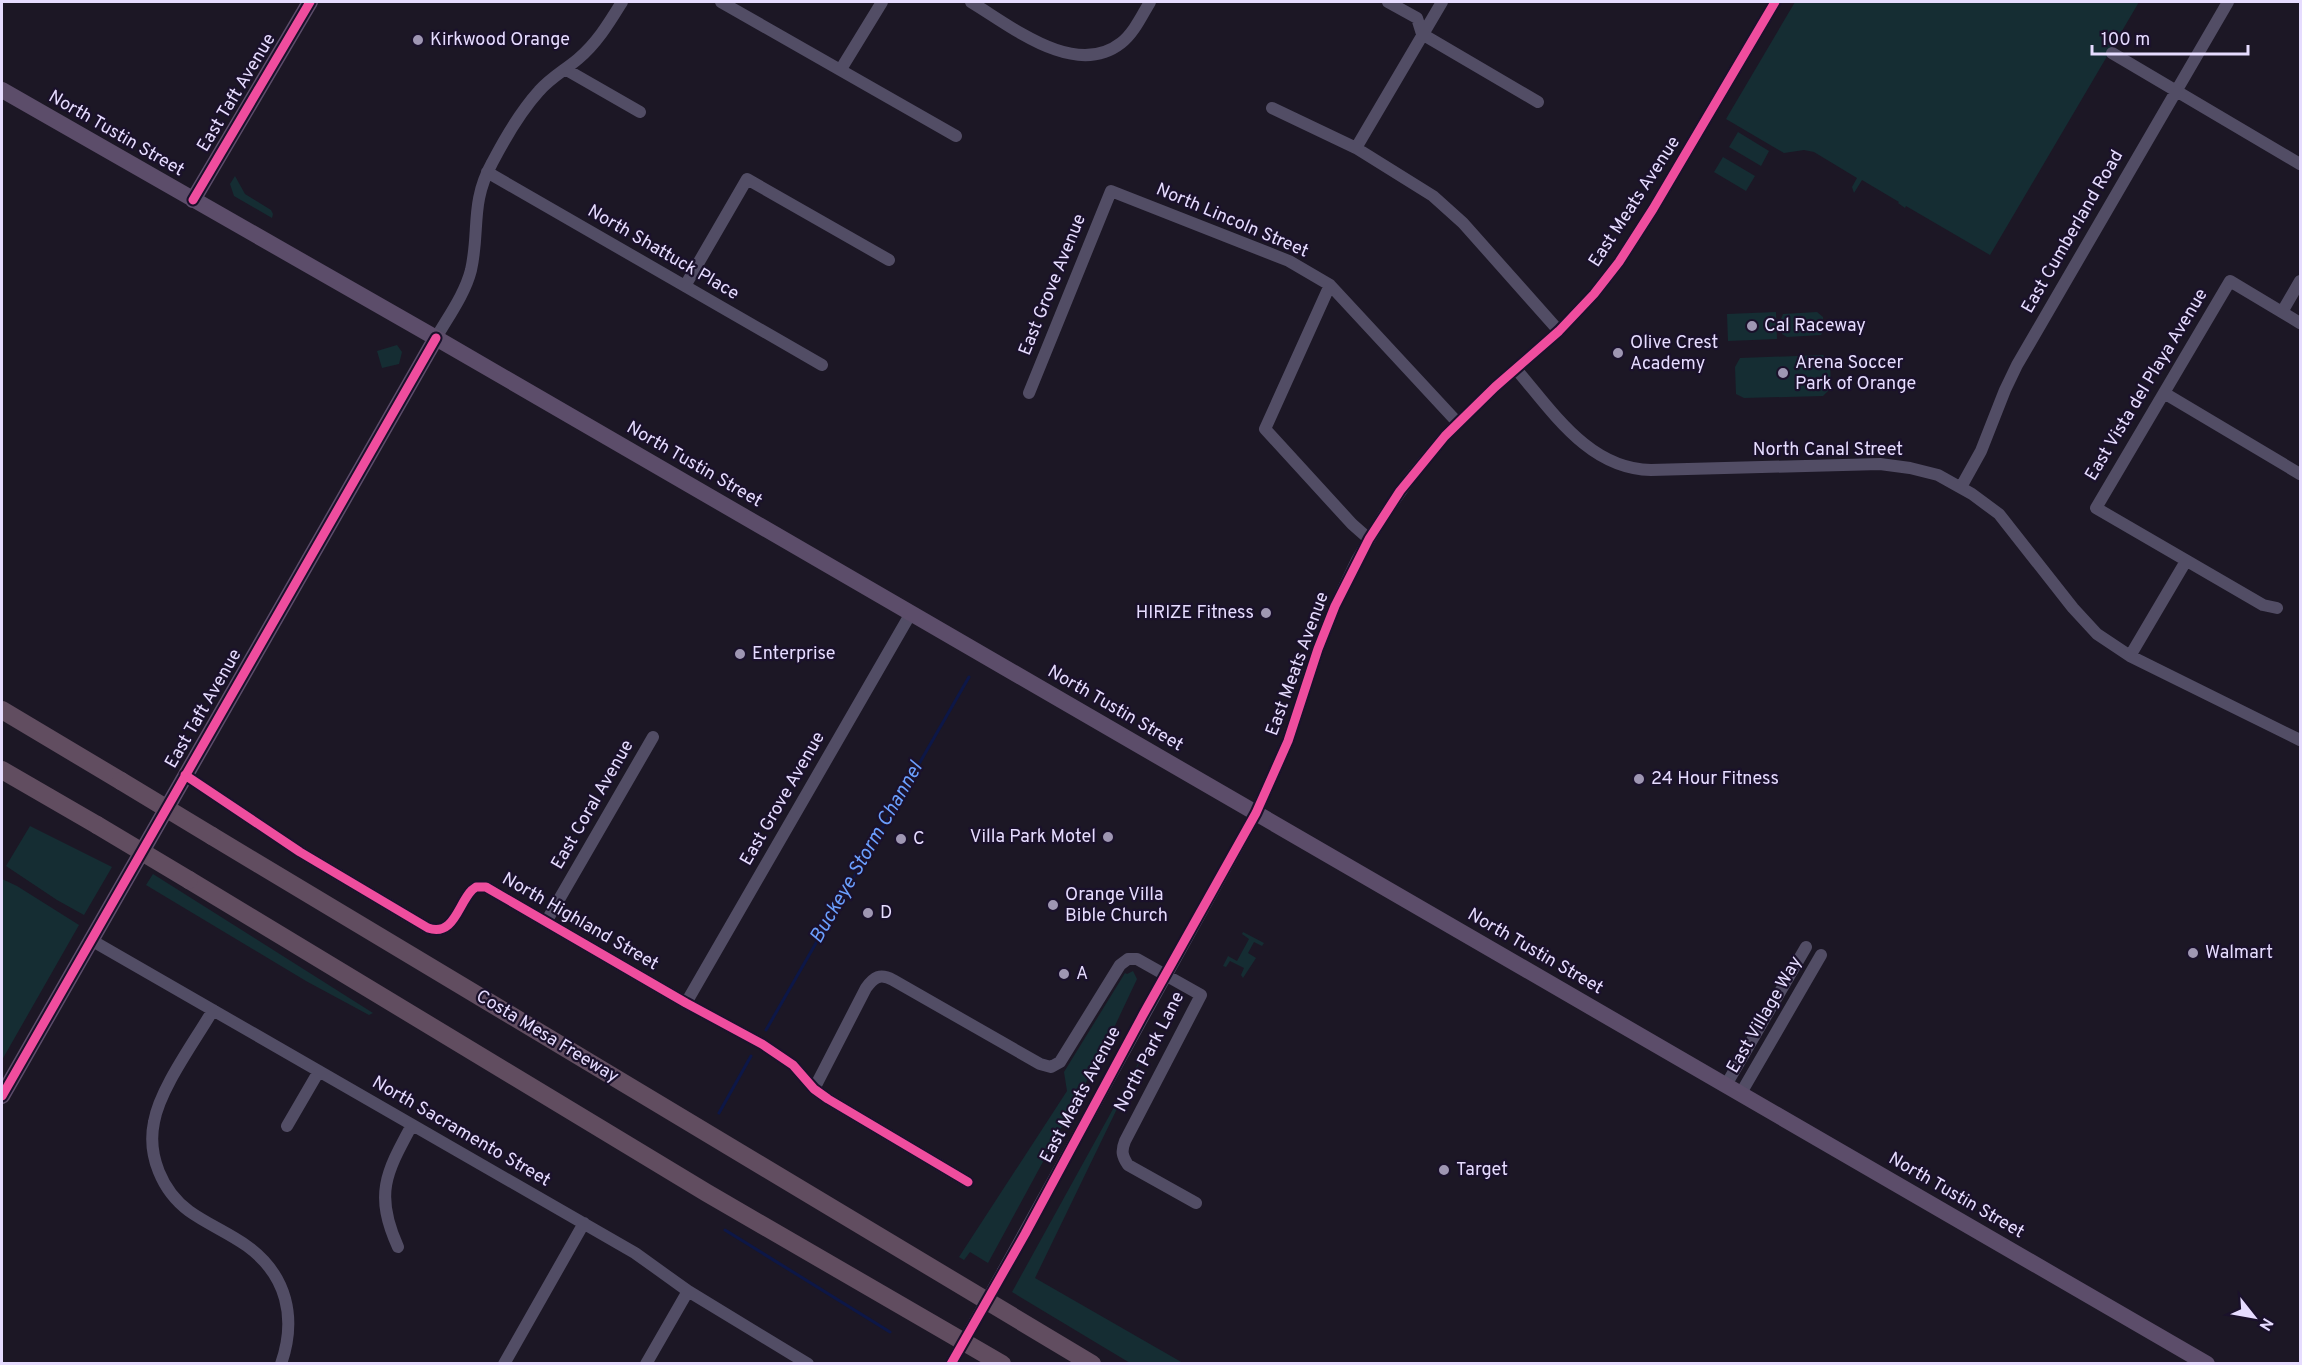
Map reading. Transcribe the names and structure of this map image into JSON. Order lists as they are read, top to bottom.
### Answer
{
  "streets": {
    "highway": ["Costa Mesa Freeway"],
    "main road": ["East Taft Avenue", "North Tustin Street"],
    "street": [
      "East Meats Avenue",
      "North Lincoln Street",
      "East Cumberland Road",
      "North Shattuck Place",
      "East Grove Avenue",
      "East Vista del Playa Avenue",
      "North Canal Street",
      "East Coral Avenue",
      "North Highland Street",
      "East Village Way",
      "North Park Lane",
      "North Sacramento Street"
    ]
  },
  "crossings": [
    ["East Taft Avenue", "North Tustin Street"],
    ["East Taft Avenue", "North Highland Street"],
    ["East Taft Avenue", "North Sacramento Street"],
    ["North Tustin Street", "East Meats Avenue"],
    ["North Tustin Street", "East Grove Avenue"],
    ["North Tustin Street", "East Village Way"],
    ["East Meats Avenue", "North Lincoln Street"],
    ["East Meats Avenue", "North Canal Street"],
    ["East Meats Avenue", "North Park Lane"],
    ["North Lincoln Street", "East Grove Avenue"],
    ["East Cumberland Road", "North Canal Street"],
    ["East Grove Avenue", "North Highland Street"],
    ["East Coral Avenue", "North Highland Street"],
    ["North Highland Street", "North Park Lane"]
  ],
  "water": ["Buckeye Storm Channel"],
  "places": [
    "Kirkwood Orange",
    "Cal Raceway",
    "Olive Crest Academy",
    "Arena Soccer Park of Orange",
    "HIRIZE Fitness",
    "Enterprise",
    "24 Hour Fitness",
    "Villa Park Motel",
    "C",
    "Orange Villa Bible Church",
    "D",
    "Walmart",
    "A",
    "Target"
  ],
  "scale_bar": "100 m",
  "north": "bottom right"
}
